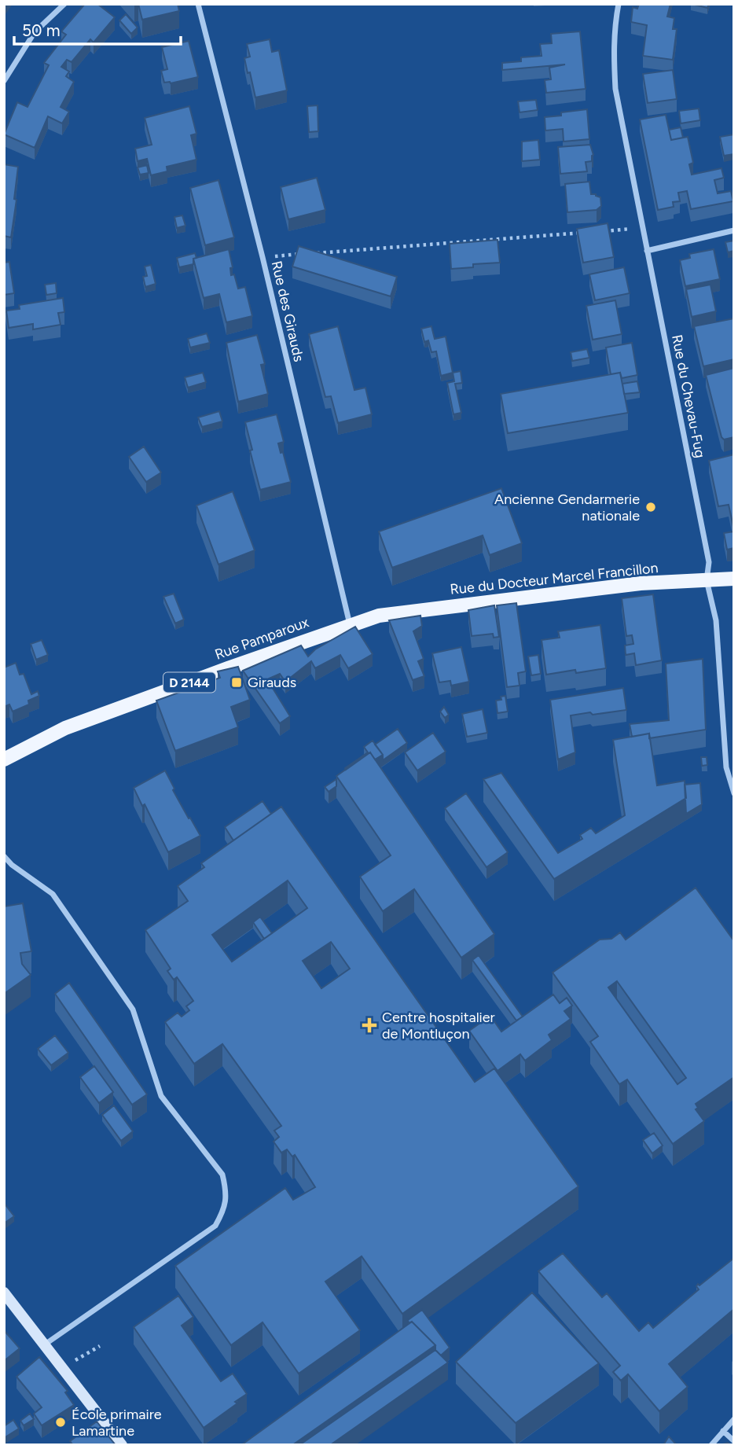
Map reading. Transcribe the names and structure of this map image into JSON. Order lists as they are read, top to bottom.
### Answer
{
  "streets": {
    "main road": ["Rue du Docteur Marcel Francillon", "Rue Pamparoux", "D 2144"],
    "street": ["Rue des Girauds", "Rue du Chevau-Fug"]
  },
  "crossings": [
    ["Rue des Girauds", "Rue Pamparoux"],
    ["Rue du Chevau-Fug", "Rue du Docteur Marcel Francillon"],
    ["Rue du Docteur Marcel Francillon", "Rue Pamparoux"]
  ],
  "places": {
    "other": ["Ancienne Gendarmerie nationale", "École primaire Lamartine"],
    "transit": ["Girauds"],
    "health": ["Centre hospitalier de Montluçon"]
  },
  "scale_bar": "50 m"
}
